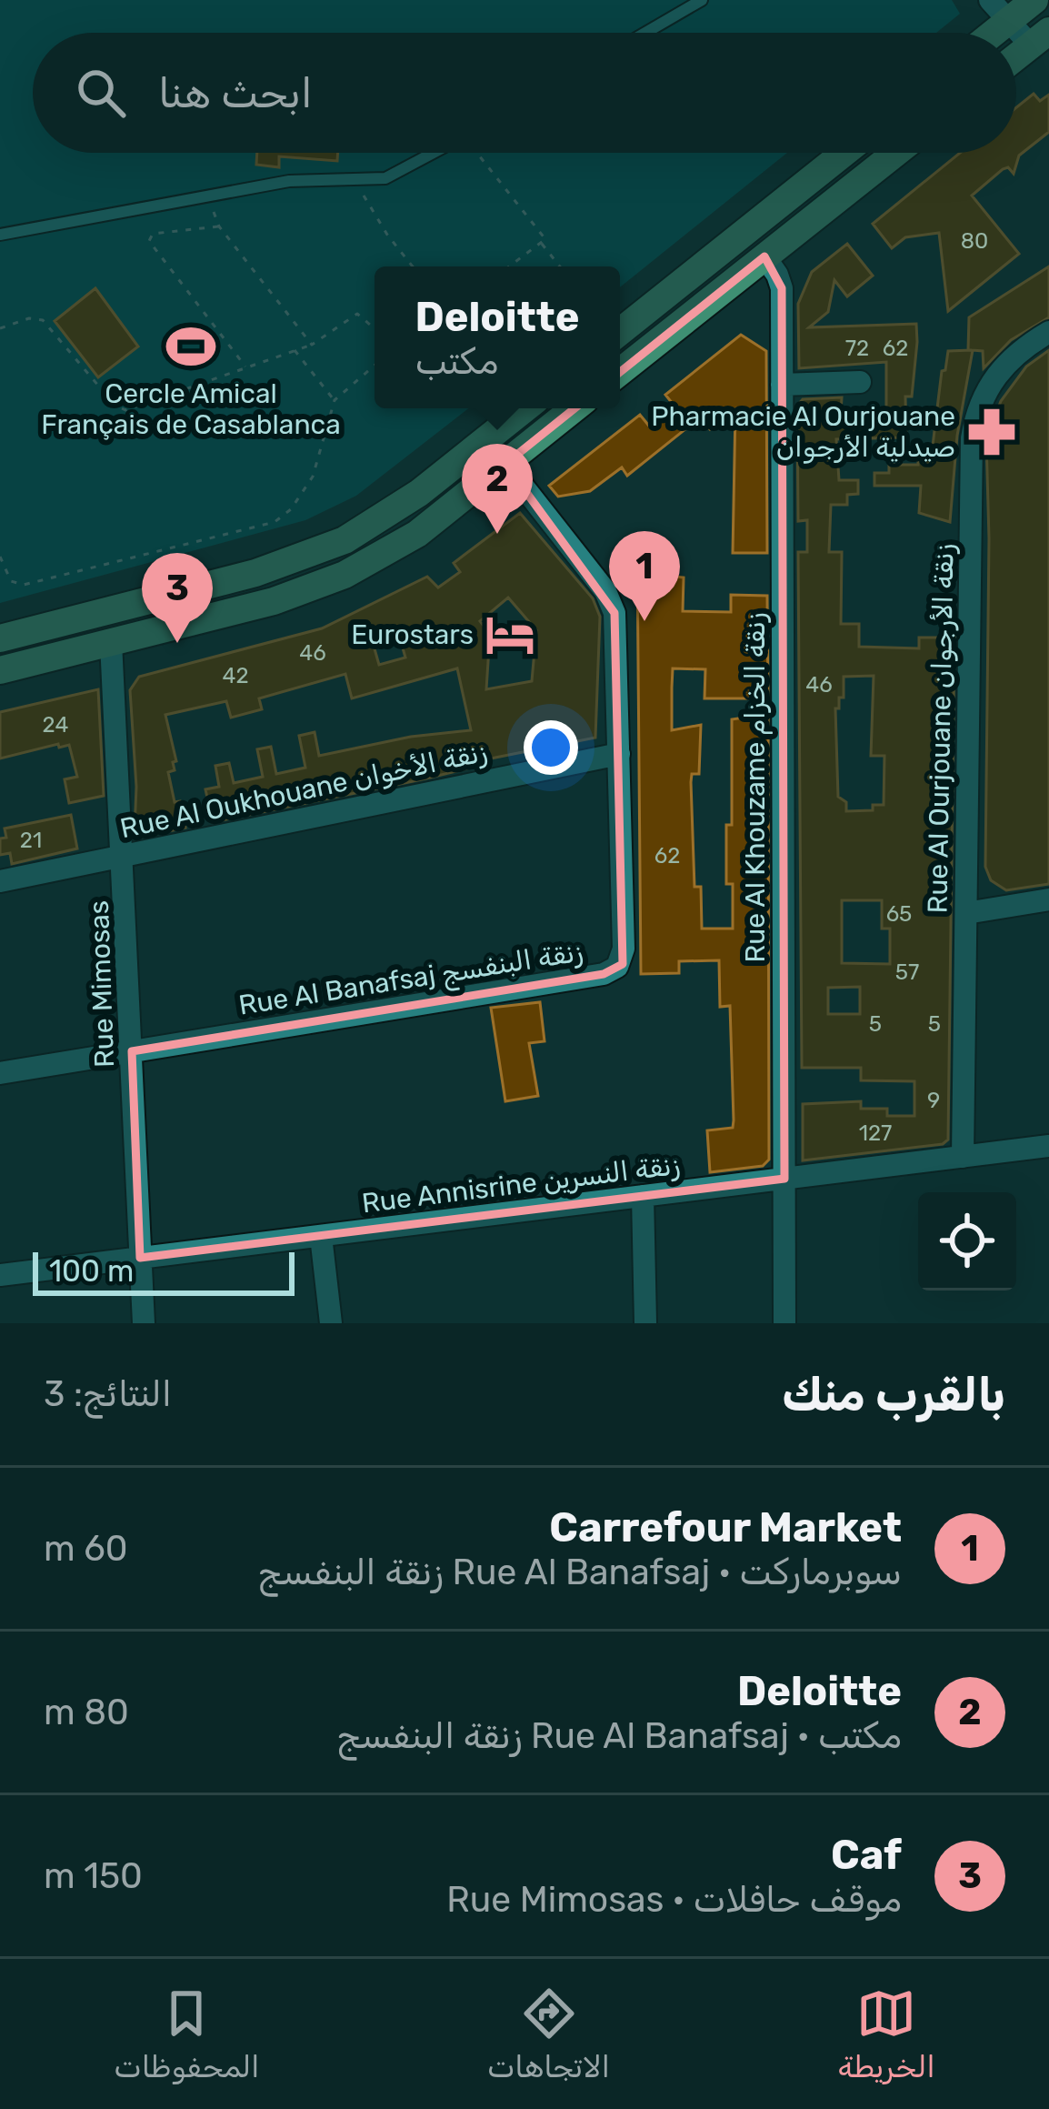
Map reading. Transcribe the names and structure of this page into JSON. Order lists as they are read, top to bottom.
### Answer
{
  "streets": {
    "street": [
      "Rue Al Ourjouane زنقة الأرجوان",
      "Rue Al Khouzame زنقة الخزام",
      "Rue Al Oukhouane زنقة الأخوان",
      "Rue Al Banafsaj زنقة البنفسج",
      "Rue Mimosas",
      "Rue Annisrine زنقة النسرين"
    ]
  },
  "crossings": [
    ["Rue Al Ourjouane زنقة الأرجوان", "Rue Annisrine زنقة النسرين"],
    ["Rue Al Khouzame زنقة الخزام", "Rue Annisrine زنقة النسرين"],
    ["Rue Al Oukhouane زنقة الأخوان", "Rue Al Banafsaj زنقة البنفسج"],
    ["Rue Al Oukhouane زنقة الأخوان", "Rue Mimosas"],
    ["Rue Al Banafsaj زنقة البنفسج", "Rue Mimosas"],
    ["Rue Mimosas", "Rue Annisrine زنقة النسرين"]
  ],
  "places": {
    "sports": ["Cercle Amical Français de Casablanca"],
    "pharmacy": ["Pharmacie Al Ourjouane صيدلية الأرجوان"],
    "hotel": ["Eurostars"]
  },
  "house_numbers": [
    "80",
    "72",
    "62",
    "46",
    "42",
    "46",
    "24",
    "21",
    "62",
    "65",
    "57",
    "5",
    "5",
    "9",
    "127"
  ],
  "scale_bar": "100 m",
  "page": {
    "search": "ابحث هنا",
    "popup": ["Deloitte", "مكتب"],
    "pins": ["2", "1", "3"],
    "scale": "100 m",
    "heading": ["بالقرب منك", "النتائج: 3"],
    "list": [
      {
        "mark": "1",
        "name": "Carrefour Market",
        "note": "سوبرماركت · Rue Al Banafsaj زنقة البنفسج",
        "value": "60 m"
      },
      {
        "mark": "2",
        "name": "Deloitte",
        "note": "مكتب · Rue Al Banafsaj زنقة البنفسج",
        "value": "80 m"
      },
      {
        "mark": "3",
        "name": "Caf",
        "note": "موقف حافلات · Rue Mimosas",
        "value": "150 m"
      }
    ],
    "nav": ["الخريطة", "الاتجاهات", "المحفوظات"]
  }
}
